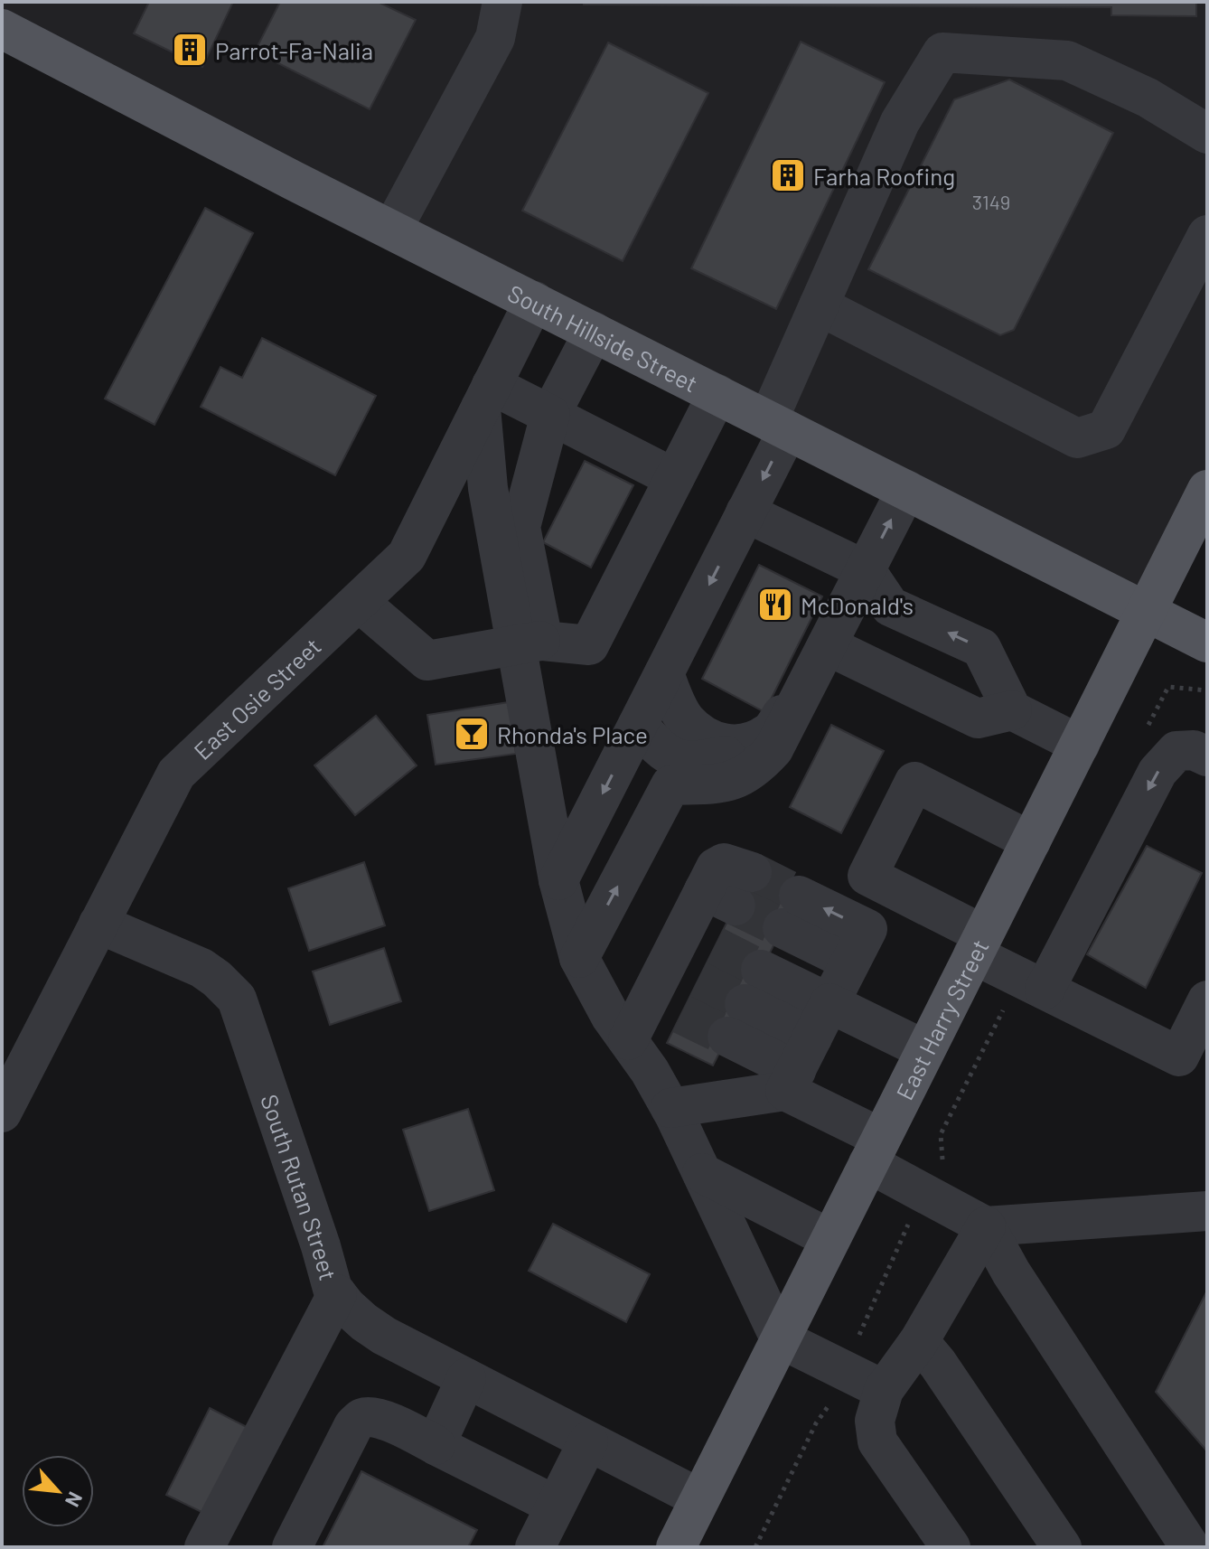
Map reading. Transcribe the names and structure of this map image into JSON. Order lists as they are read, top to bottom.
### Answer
{
  "streets": {
    "main road": ["South Hillside Street", "East Harry Street"],
    "street": ["East Osie Street", "South Rutan Street"]
  },
  "crossings": [
    ["South Hillside Street", "East Osie Street"],
    ["South Hillside Street", "East Harry Street"],
    ["East Osie Street", "South Rutan Street"],
    ["East Harry Street", "South Rutan Street"]
  ],
  "places": {
    "building": ["Parrot-Fa-Nalia", "Farha Roofing"],
    "restaurant": ["McDonald's"],
    "bar": ["Rhonda's Place"]
  },
  "house_numbers": ["3149"],
  "north": "bottom right"
}
